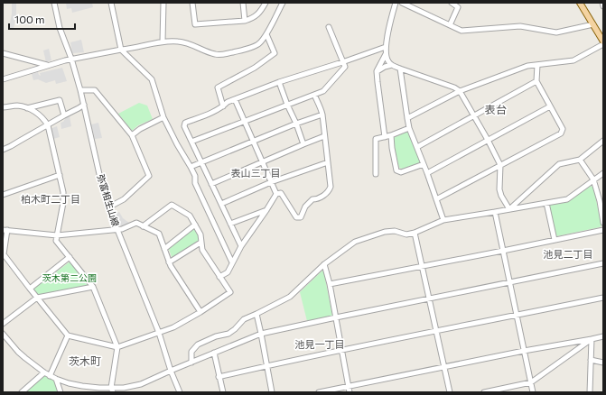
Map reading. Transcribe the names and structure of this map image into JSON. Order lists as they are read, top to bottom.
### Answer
{
  "streets": {
    "street": ["弥富相生山線"]
  },
  "districts": [
    "表台",
    "表山三丁目",
    "柏木町二丁目",
    "池見二丁目",
    "池見一丁目",
    "茨木町"
  ],
  "parks": ["茨木第二公園"],
  "scale_bar": "100 m"
}
